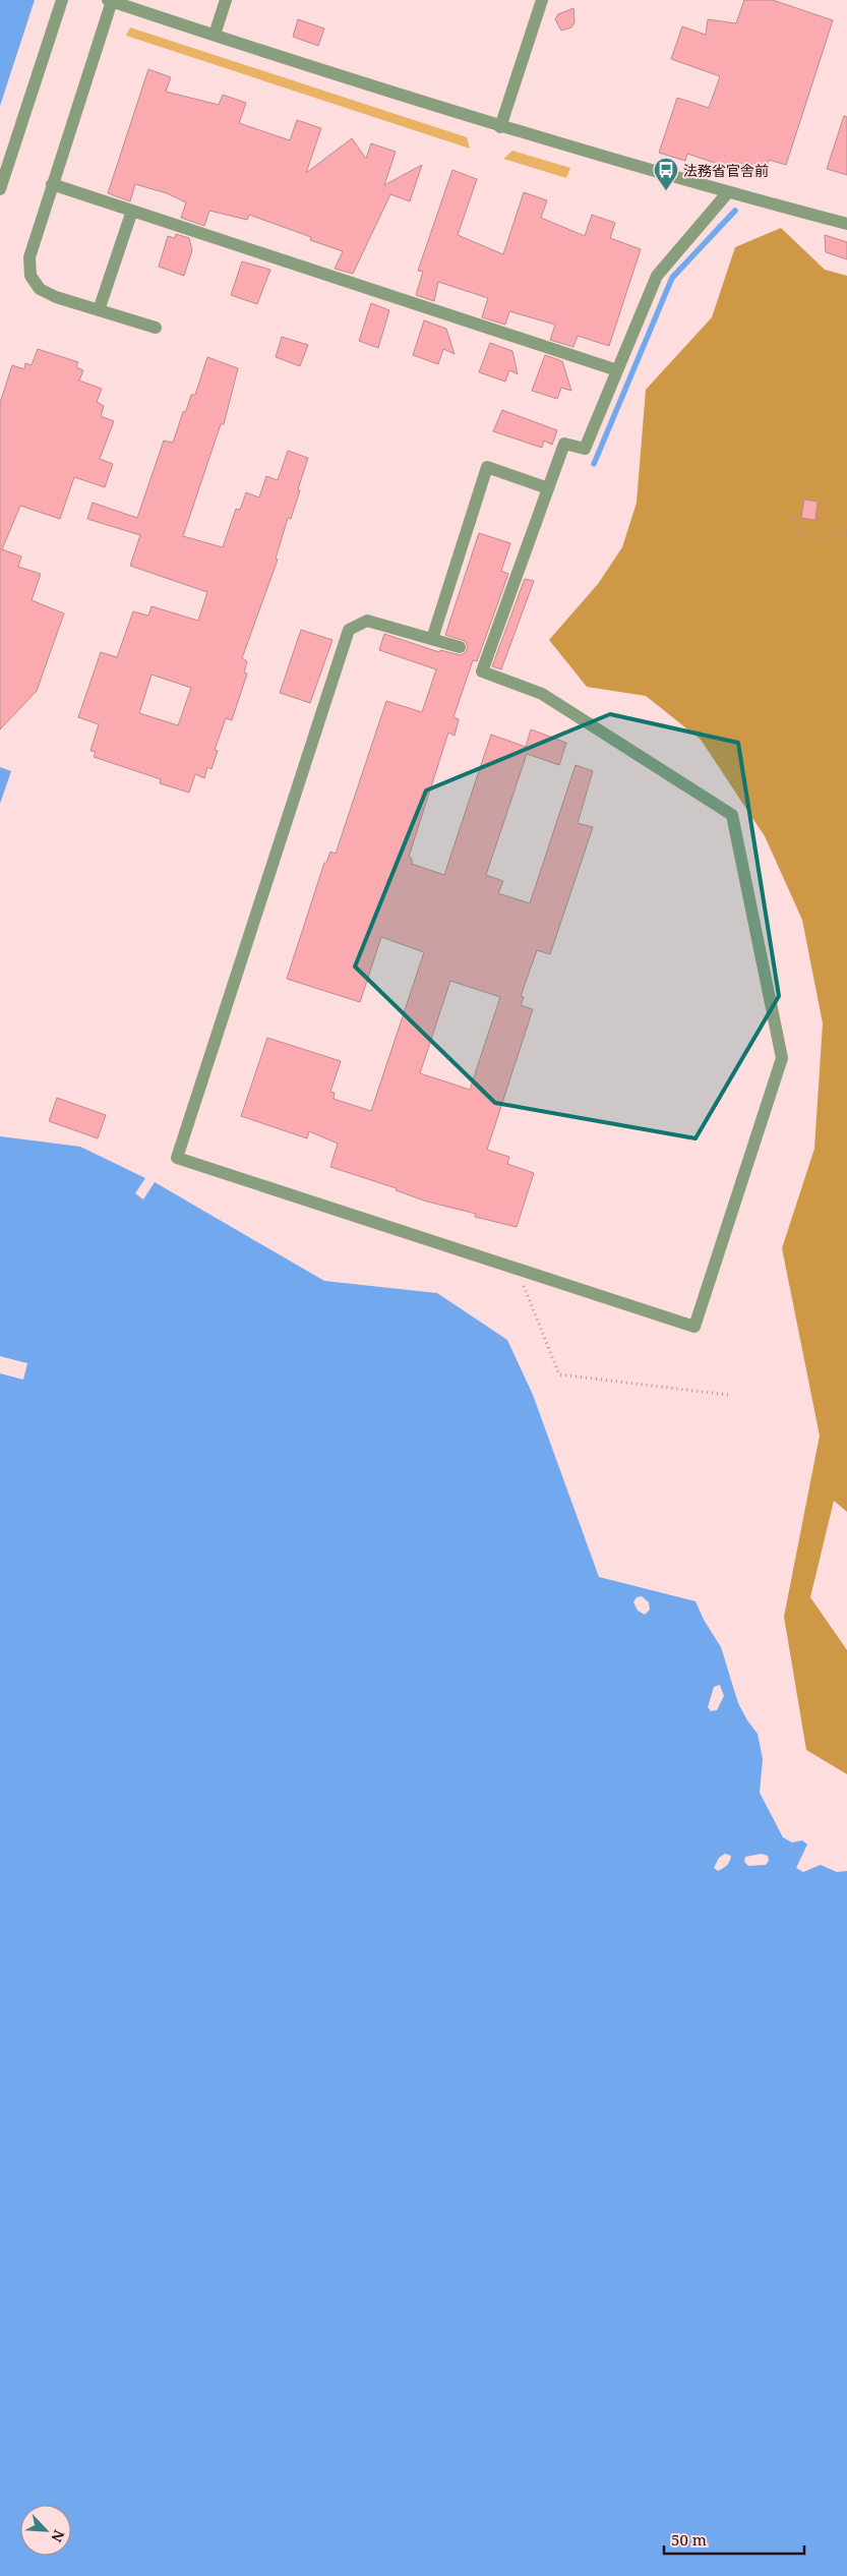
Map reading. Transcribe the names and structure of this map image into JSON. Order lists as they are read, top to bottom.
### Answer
{
  "places": {
    "bus stop": ["法務省官舎前"]
  },
  "scale_bar": "50 m",
  "north": "bottom right"
}
